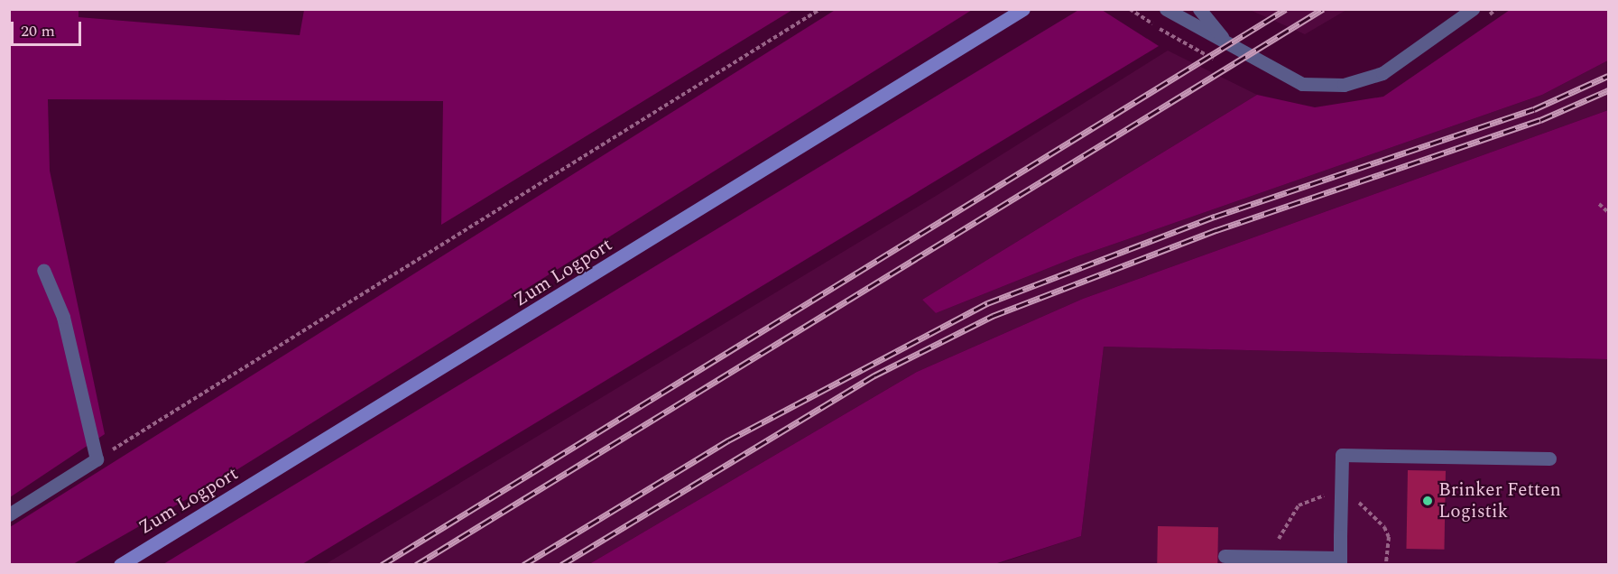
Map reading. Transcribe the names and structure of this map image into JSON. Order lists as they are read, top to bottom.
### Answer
{
  "streets": {
    "main road": ["Zum Logport"]
  },
  "places": ["Brinker Fetten Logistik"],
  "scale_bar": "20 m"
}
